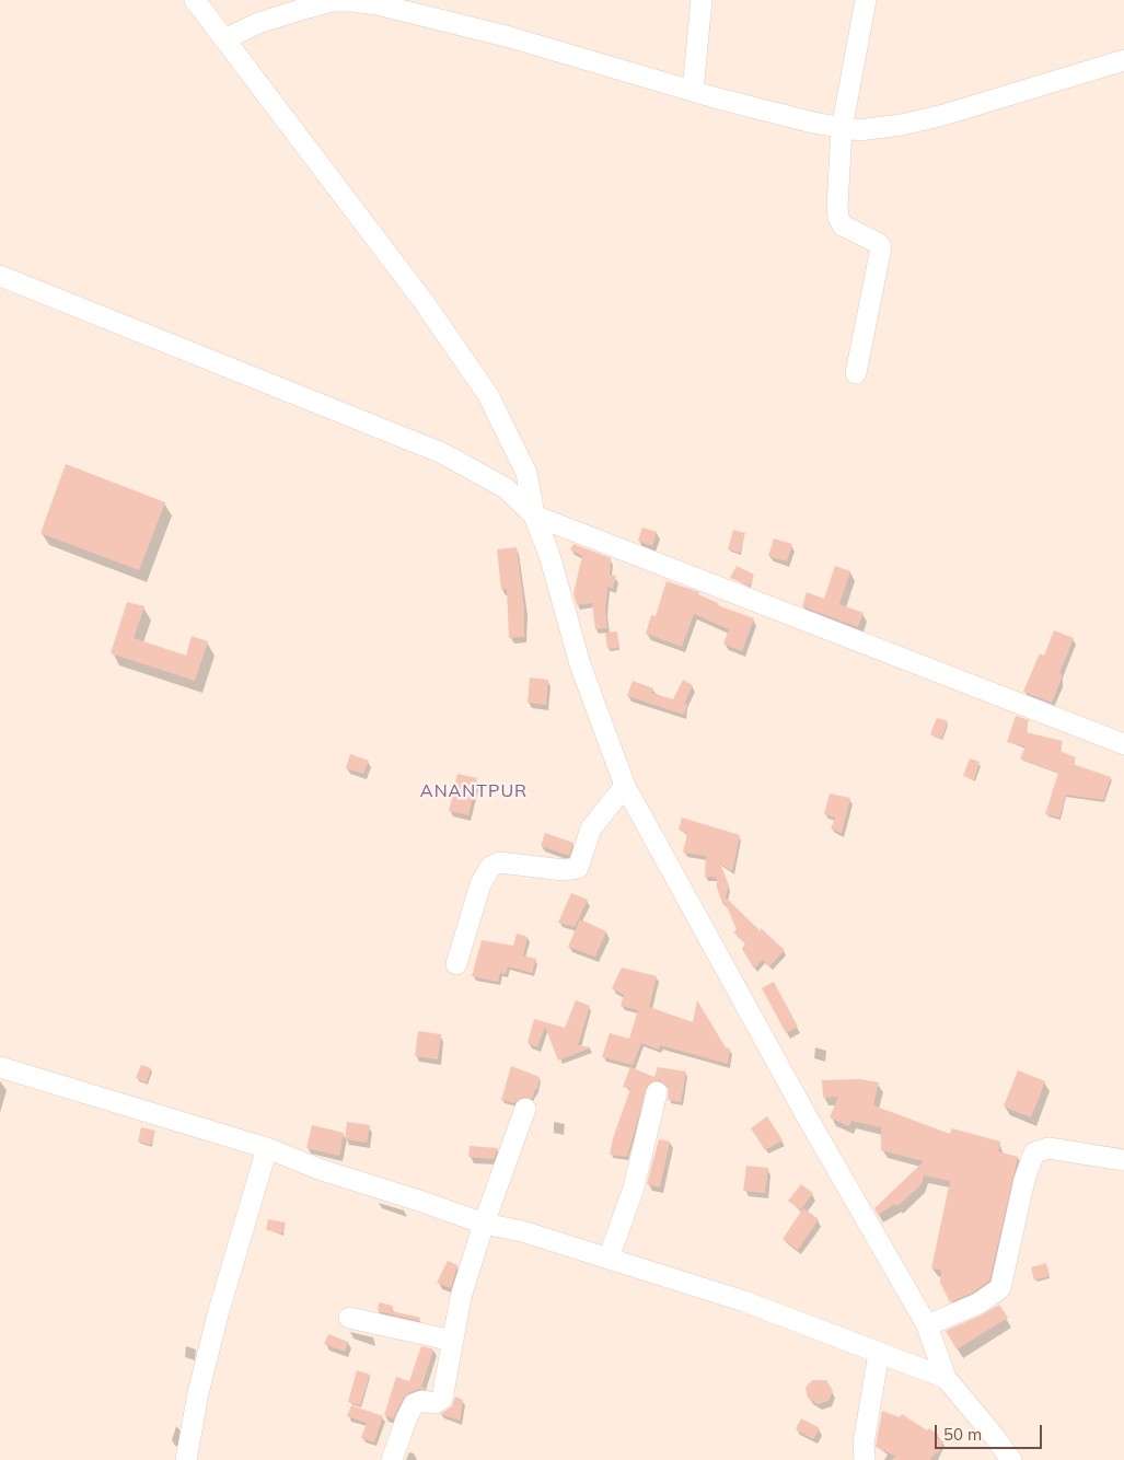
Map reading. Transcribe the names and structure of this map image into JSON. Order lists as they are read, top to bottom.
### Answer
{
  "districts": ["ANANTPUR"],
  "scale_bar": "50 m"
}
